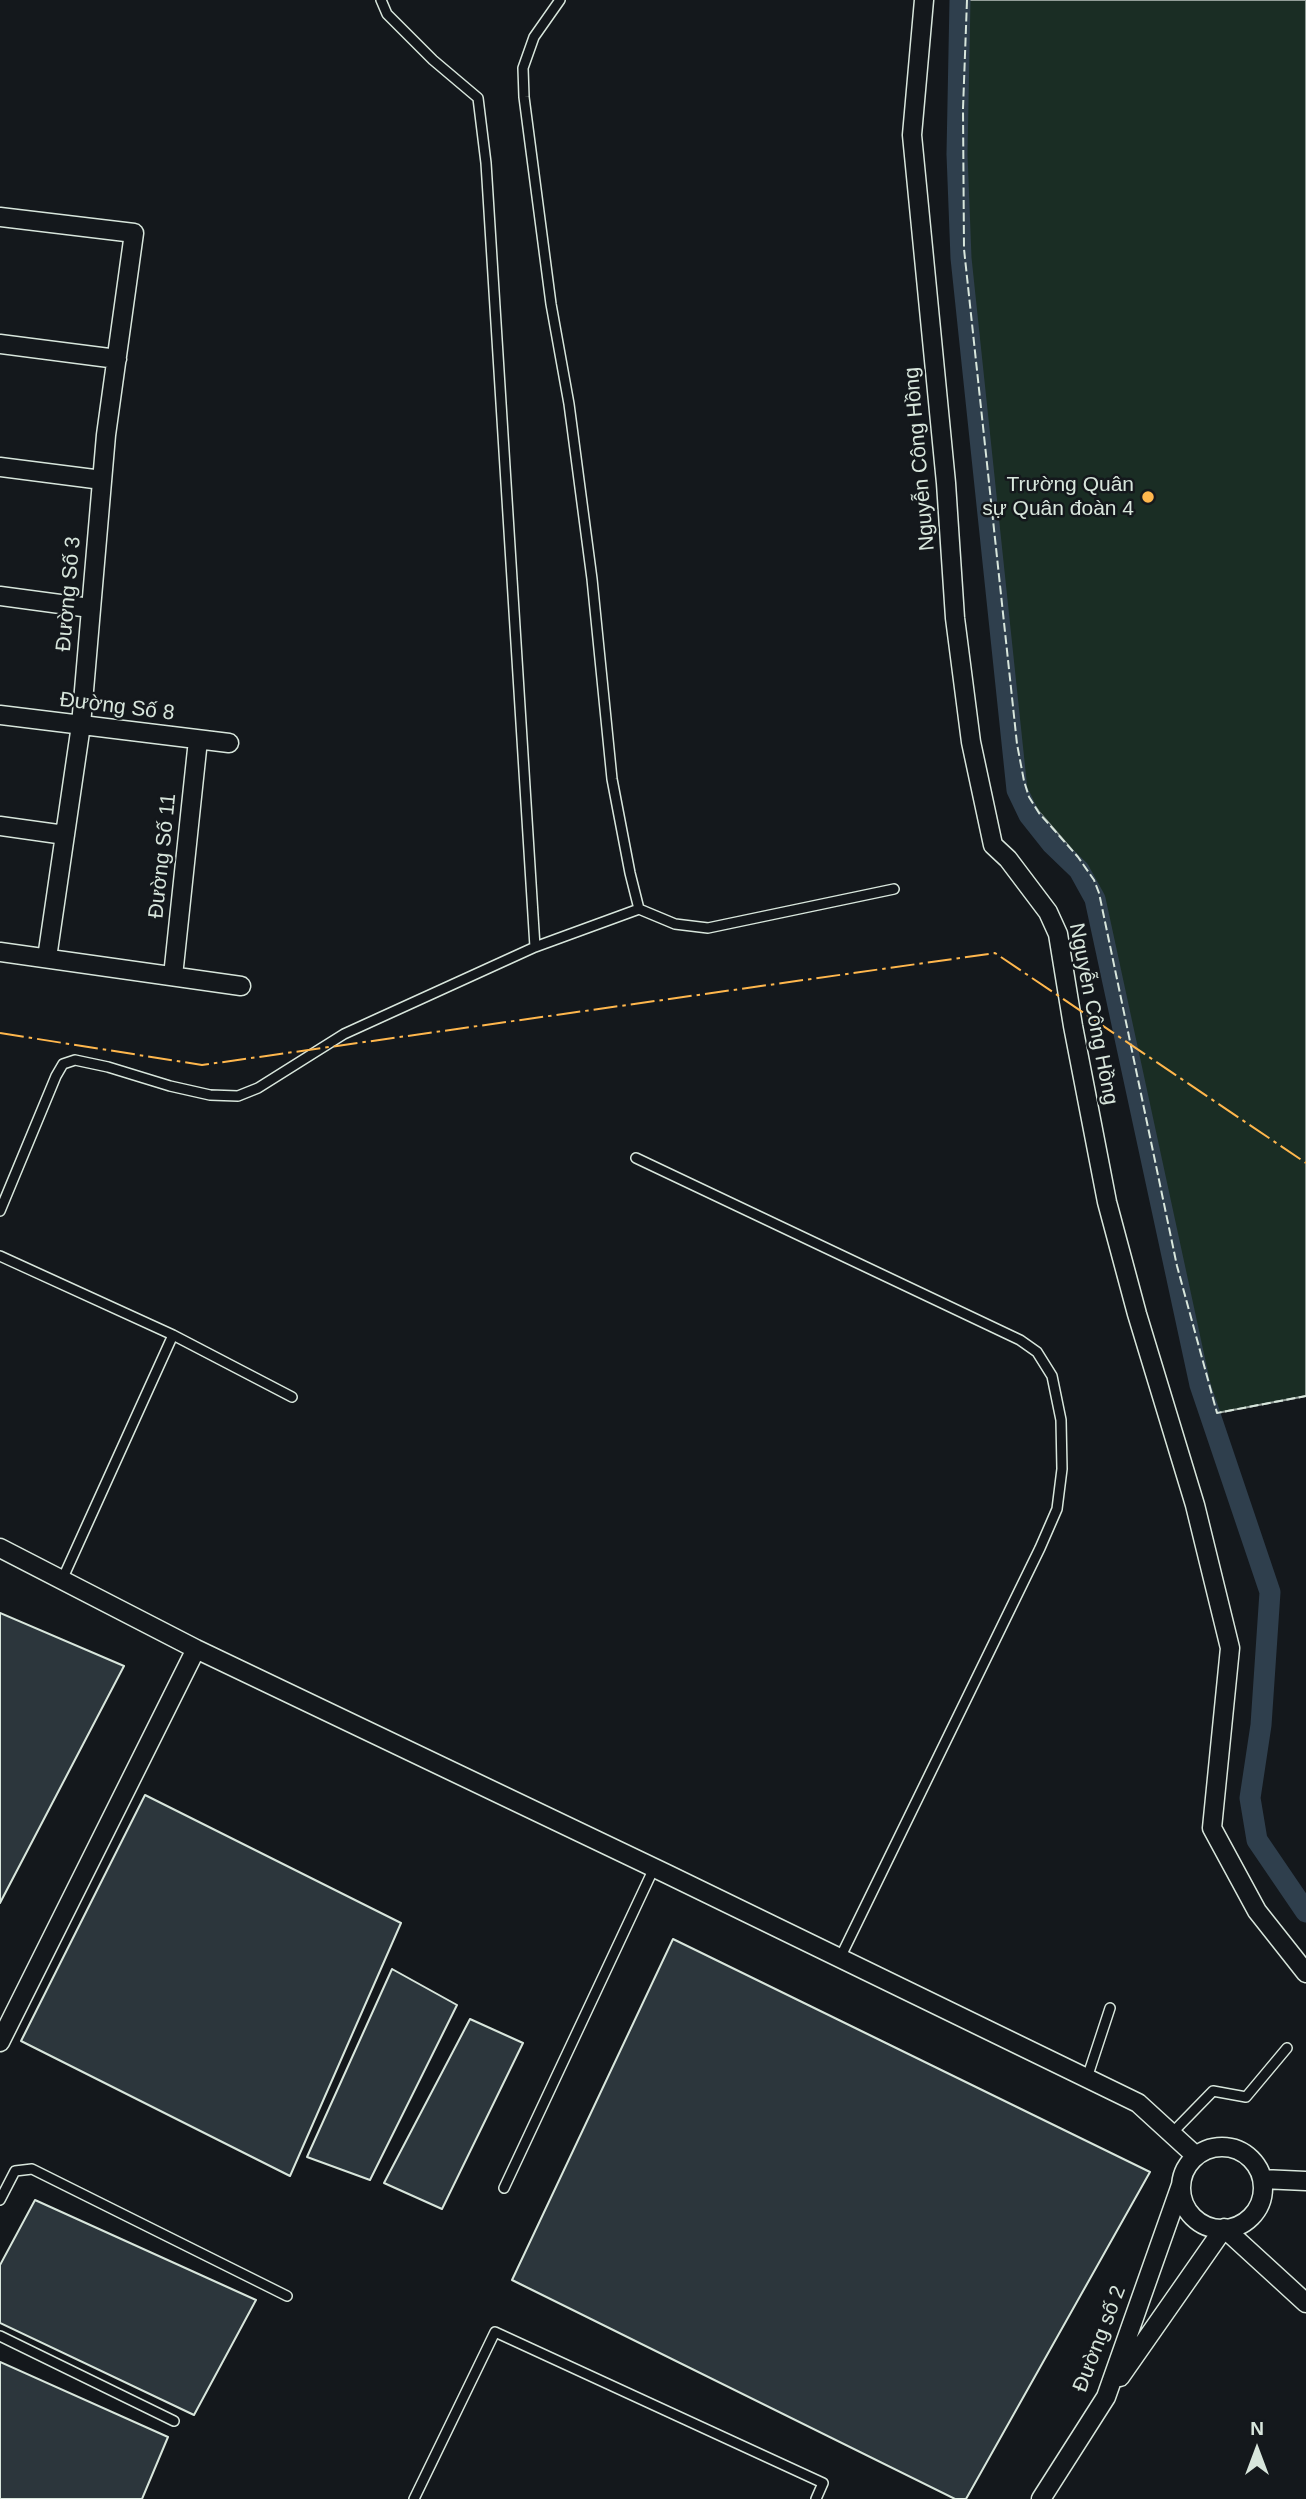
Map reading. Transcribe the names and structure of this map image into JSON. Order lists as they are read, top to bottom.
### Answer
{
  "streets": {
    "street": [
      "Nguyễn Công Hồng",
      "Đường Số 3",
      "Đường Số 8",
      "Đường Số 11",
      "Đường số 2"
    ]
  },
  "crossings": [
    ["Đường Số 3", "Đường Số 8"],
    ["Đường Số 8", "Đường Số 11"]
  ],
  "places": ["Trường Quân sự Quân đoàn 4"],
  "north": "top"
}
